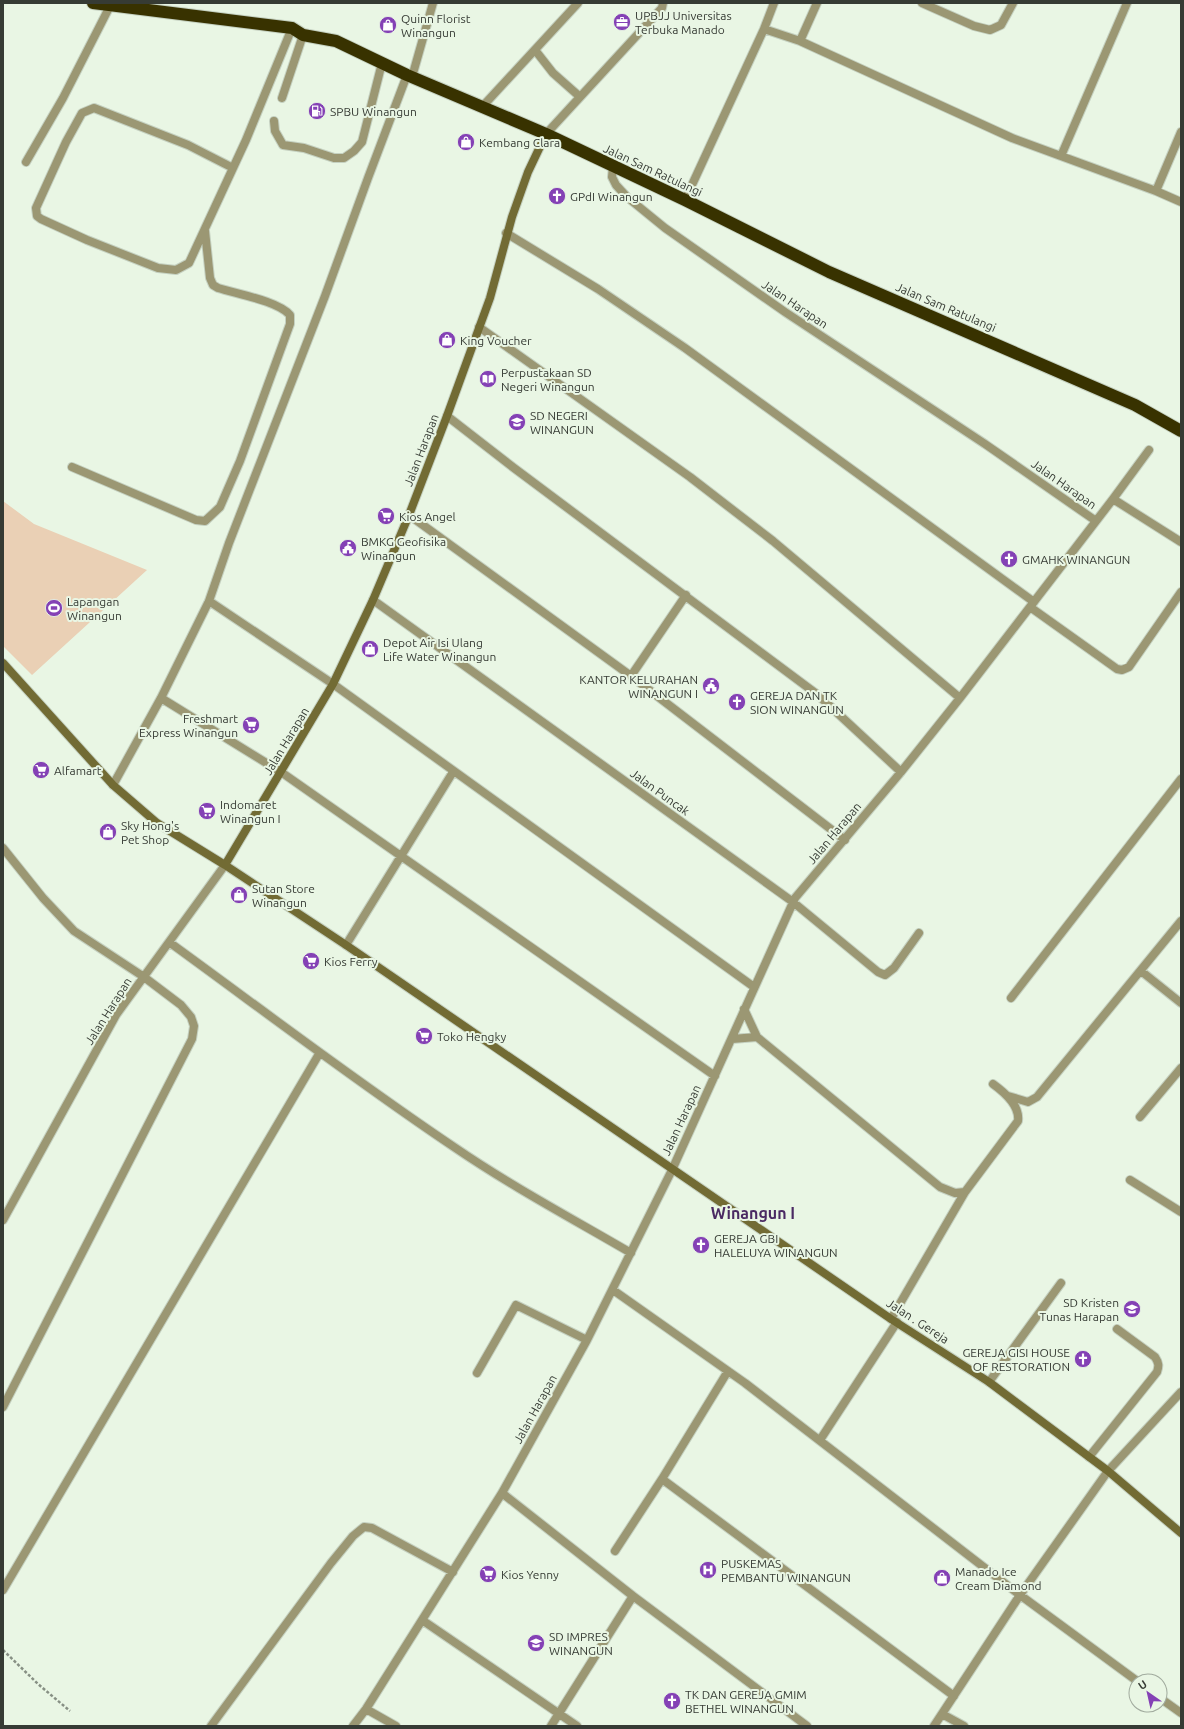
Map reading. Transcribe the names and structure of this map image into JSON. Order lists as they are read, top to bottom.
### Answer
{
  "streets": {
    "highway": ["Jalan Sam Ratulangi"],
    "street": ["Jalan Harapan", "Jalan Puncak", "Jalan . Gereja"]
  },
  "crossings": [
    ["Jalan Sam Ratulangi", "Jalan Harapan"],
    ["Jalan Harapan", "Jalan Puncak"],
    ["Jalan Harapan", "Jalan . Gereja"]
  ],
  "districts": ["Winangun I"],
  "places": {
    "office": ["UPBJJ Universitas Terbuka Manado"],
    "shop": [
      "Quinn Florist Winangun",
      "Kembang Clara",
      "King Voucher",
      "Depot Air Isi Ulang Life Water Winangun",
      "Sky Hong's Pet Shop",
      "Sutan Store Winangun",
      "Manado Ice Cream Diamond"
    ],
    "fuel station": ["SPBU Winangun"],
    "church": [
      "GPdI Winangun",
      "GMAHK WINANGUN",
      "GEREJA DAN TK SION WINANGUN",
      "GEREJA GBI HALELUYA WINANGUN",
      "GEREJA GISI HOUSE OF RESTORATION",
      "TK DAN GEREJA GMIM BETHEL WINANGUN"
    ],
    "library": ["Perpustakaan SD Negeri Winangun"],
    "school or university": ["SD NEGERI WINANGUN", "SD Kristen Tunas Harapan", "SD IMPRES WINANGUN"],
    "supermarket": [
      "Kios Angel",
      "Freshmart Express Winangun",
      "Alfamart",
      "Indomaret Winangun I",
      "Kios Ferry",
      "Toko Hengky",
      "Kios Yenny"
    ],
    "public building": ["BMKG Geofisika Winangun", "KANTOR KELURAHAN WINANGUN I"],
    "sports": ["Lapangan Winangun"],
    "hospital": ["PUSKEMAS PEMBANTU WINANGUN"]
  },
  "north": "top left"
}
